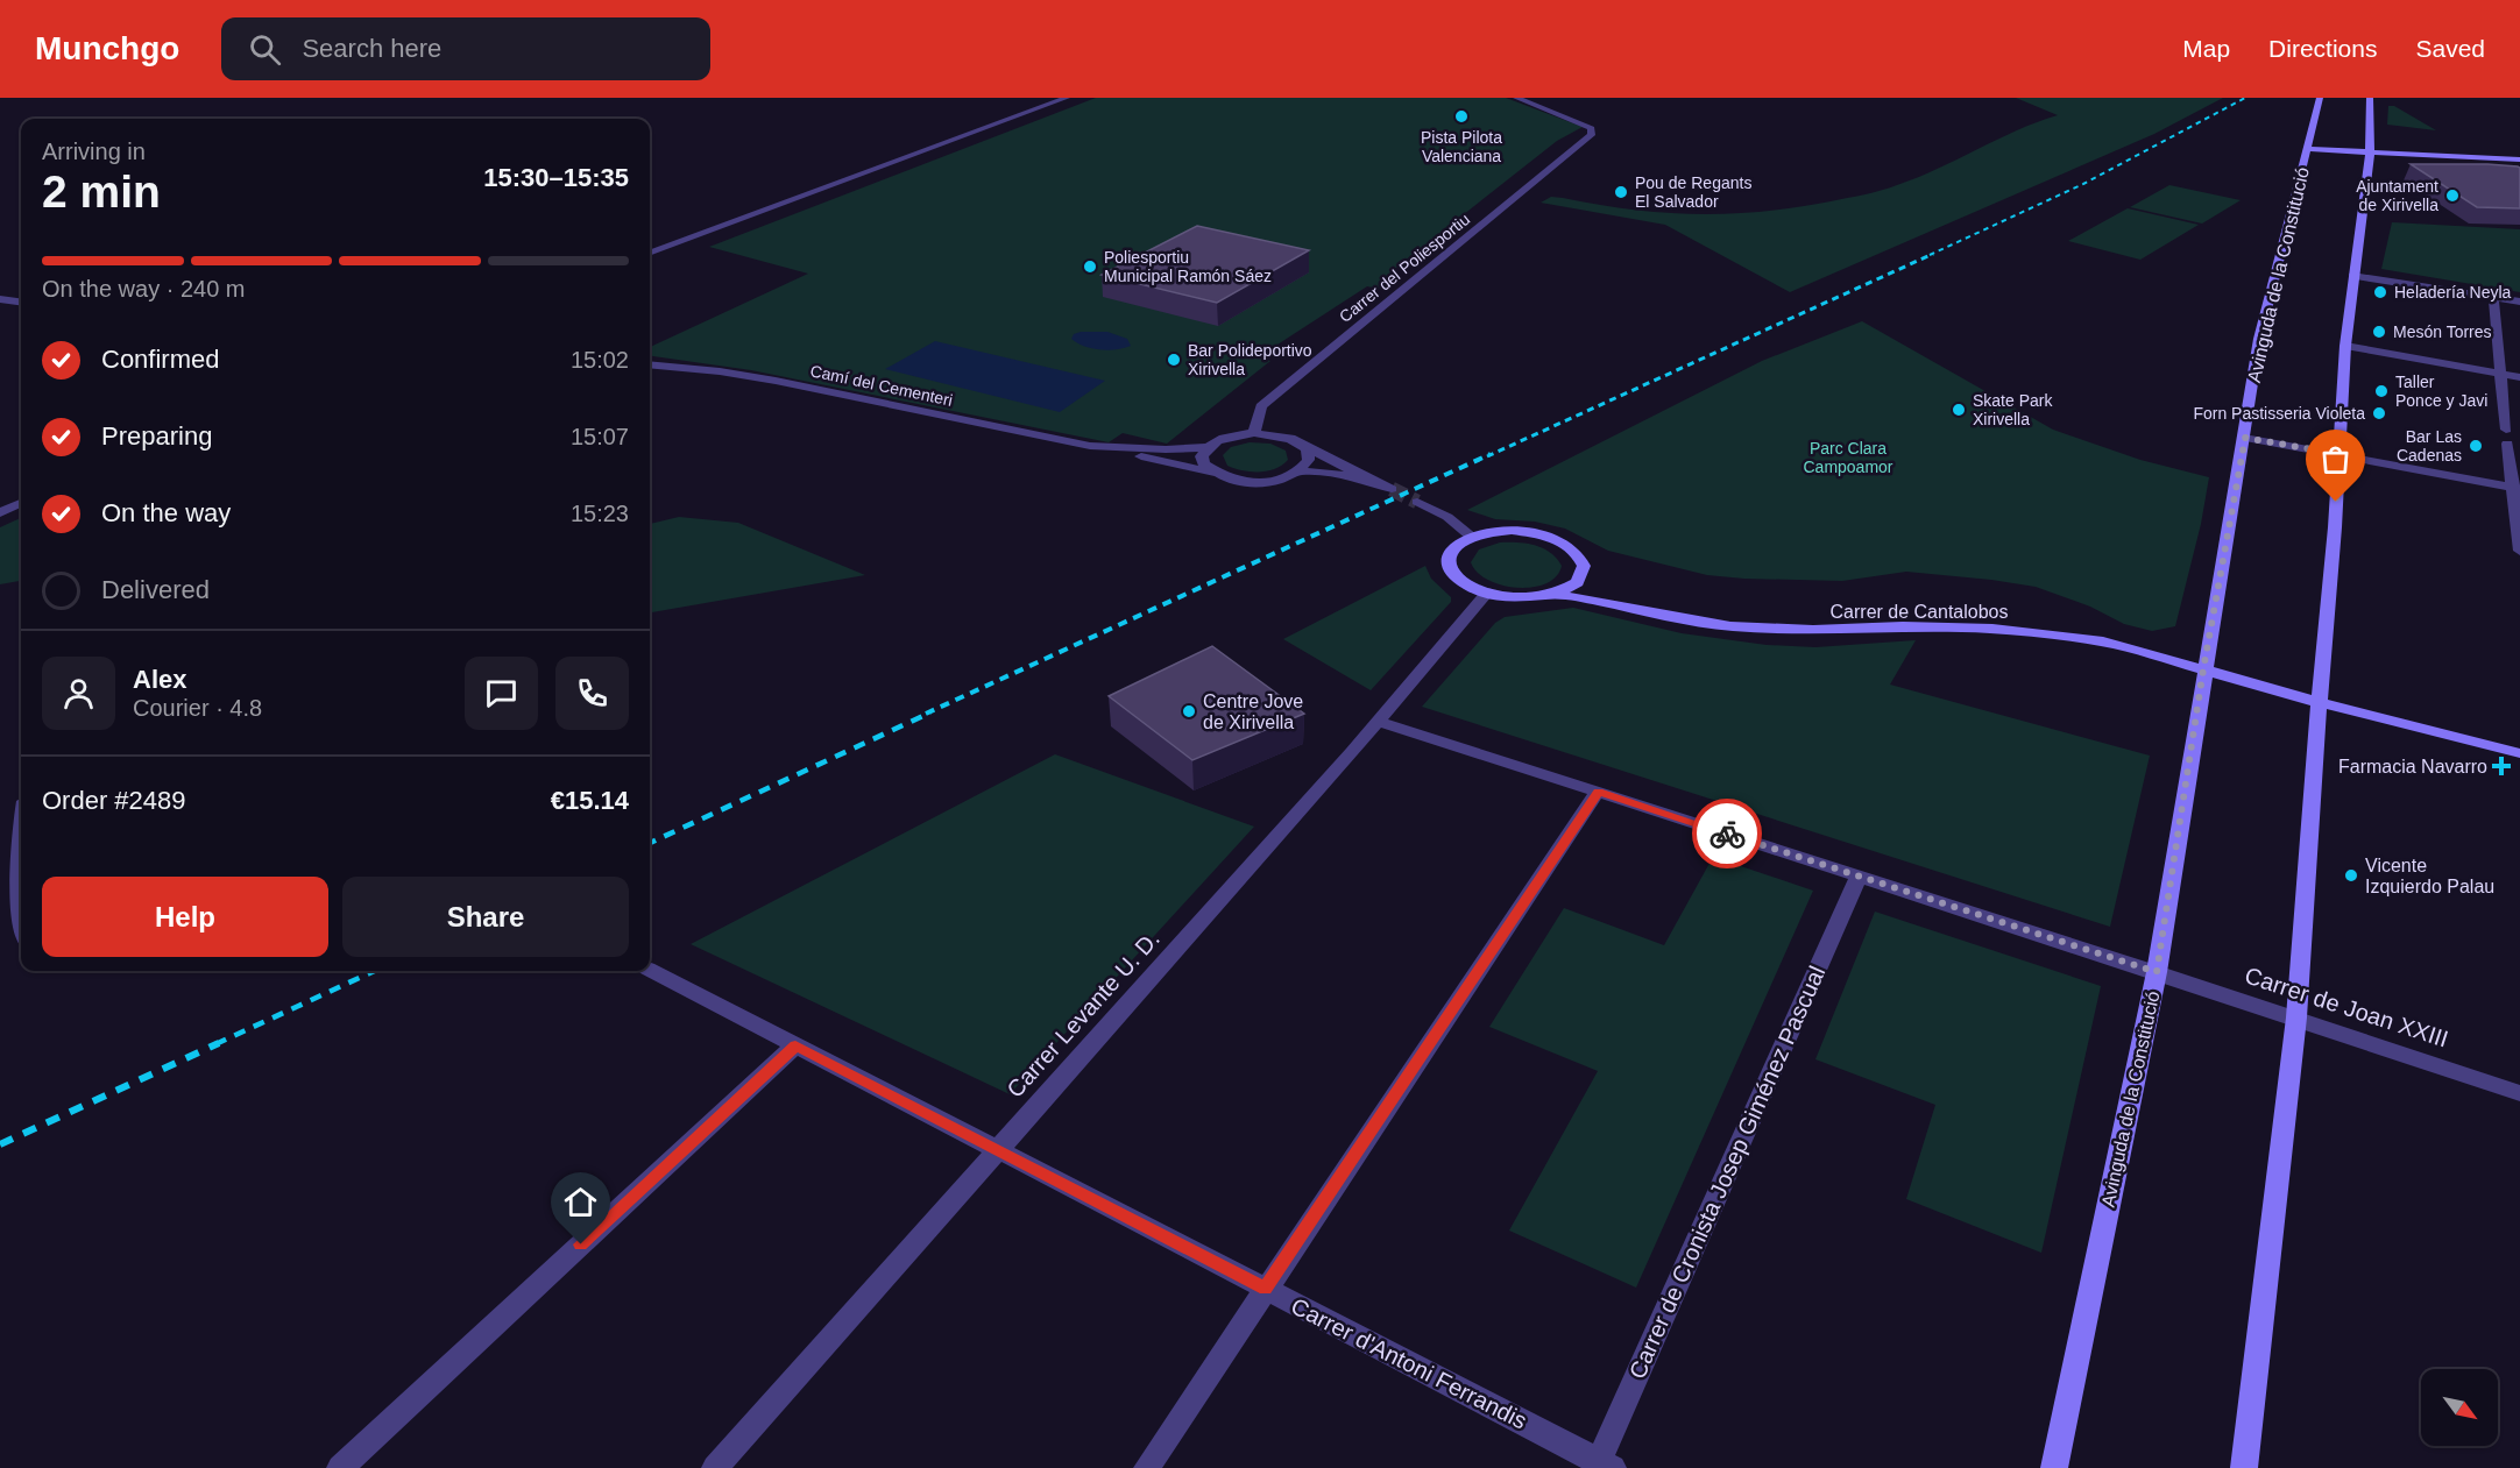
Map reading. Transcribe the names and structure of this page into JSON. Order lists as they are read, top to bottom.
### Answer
{
  "streets": {
    "street": [
      "Carrer del Poliesportiu",
      "Avinguda de la Constitució",
      "Camí del Cementeri",
      "Carrer de Cantalobos",
      "Carrer de Joan XXIII",
      "Carrer Levante U. D.",
      "Carrer de Cronista Josep Giménez Pascual",
      "Carrer d'Antoni Ferrandis"
    ]
  },
  "crossings": [
    ["Carrer del Poliesportiu", "Camí del Cementeri"],
    ["Avinguda de la Constitució", "Carrer de Cantalobos"],
    ["Avinguda de la Constitució", "Carrer de Joan XXIII"],
    ["Carrer de Cantalobos", "Carrer Levante U. D."],
    ["Carrer de Joan XXIII", "Carrer Levante U. D."],
    ["Carrer de Joan XXIII", "Carrer de Cronista Josep Giménez Pascual"],
    ["Carrer Levante U. D.", "Carrer d'Antoni Ferrandis"],
    ["Carrer de Cronista Josep Giménez Pascual", "Carrer d'Antoni Ferrandis"]
  ],
  "parks": ["Parc Clara Campoamor"],
  "places": {
    "other": [
      "Pista Pilota Valenciana",
      "Pou de Regants El Salvador",
      "Ajuntament de Xirivella",
      "Poliesportiu Municipal Ramón Sáez",
      "Heladería Neyla",
      "Mesón Torres",
      "Bar Polideportivo Xirivella",
      "Taller Ponce y Javi",
      "Skate Park Xirivella",
      "Forn Pastisseria Violeta",
      "Bar Las Cadenas",
      "Centre Jove de Xirivella",
      "Vicente Izquierdo Palau"
    ],
    "health": ["Farmacia Navarro"]
  },
  "north": "bottom right",
  "page": {
    "header": "Munchgo",
    "search": "Search here",
    "nav": ["Map", "Directions", "Saved"],
    "heading": ["2 min", "Arriving in", "15:30–15:35"],
    "panel": [
      "Alex",
      "Courier · 4.8",
      "Order #2489",
      "€15.14"
    ],
    "bar": "On the way · 240 m",
    "list": [
      ["Confirmed", "15:02"],
      ["Preparing", "15:07"],
      ["On the way", "15:23"],
      "Delivered"
    ],
    "buttons": ["Help", "Share"]
  }
}
